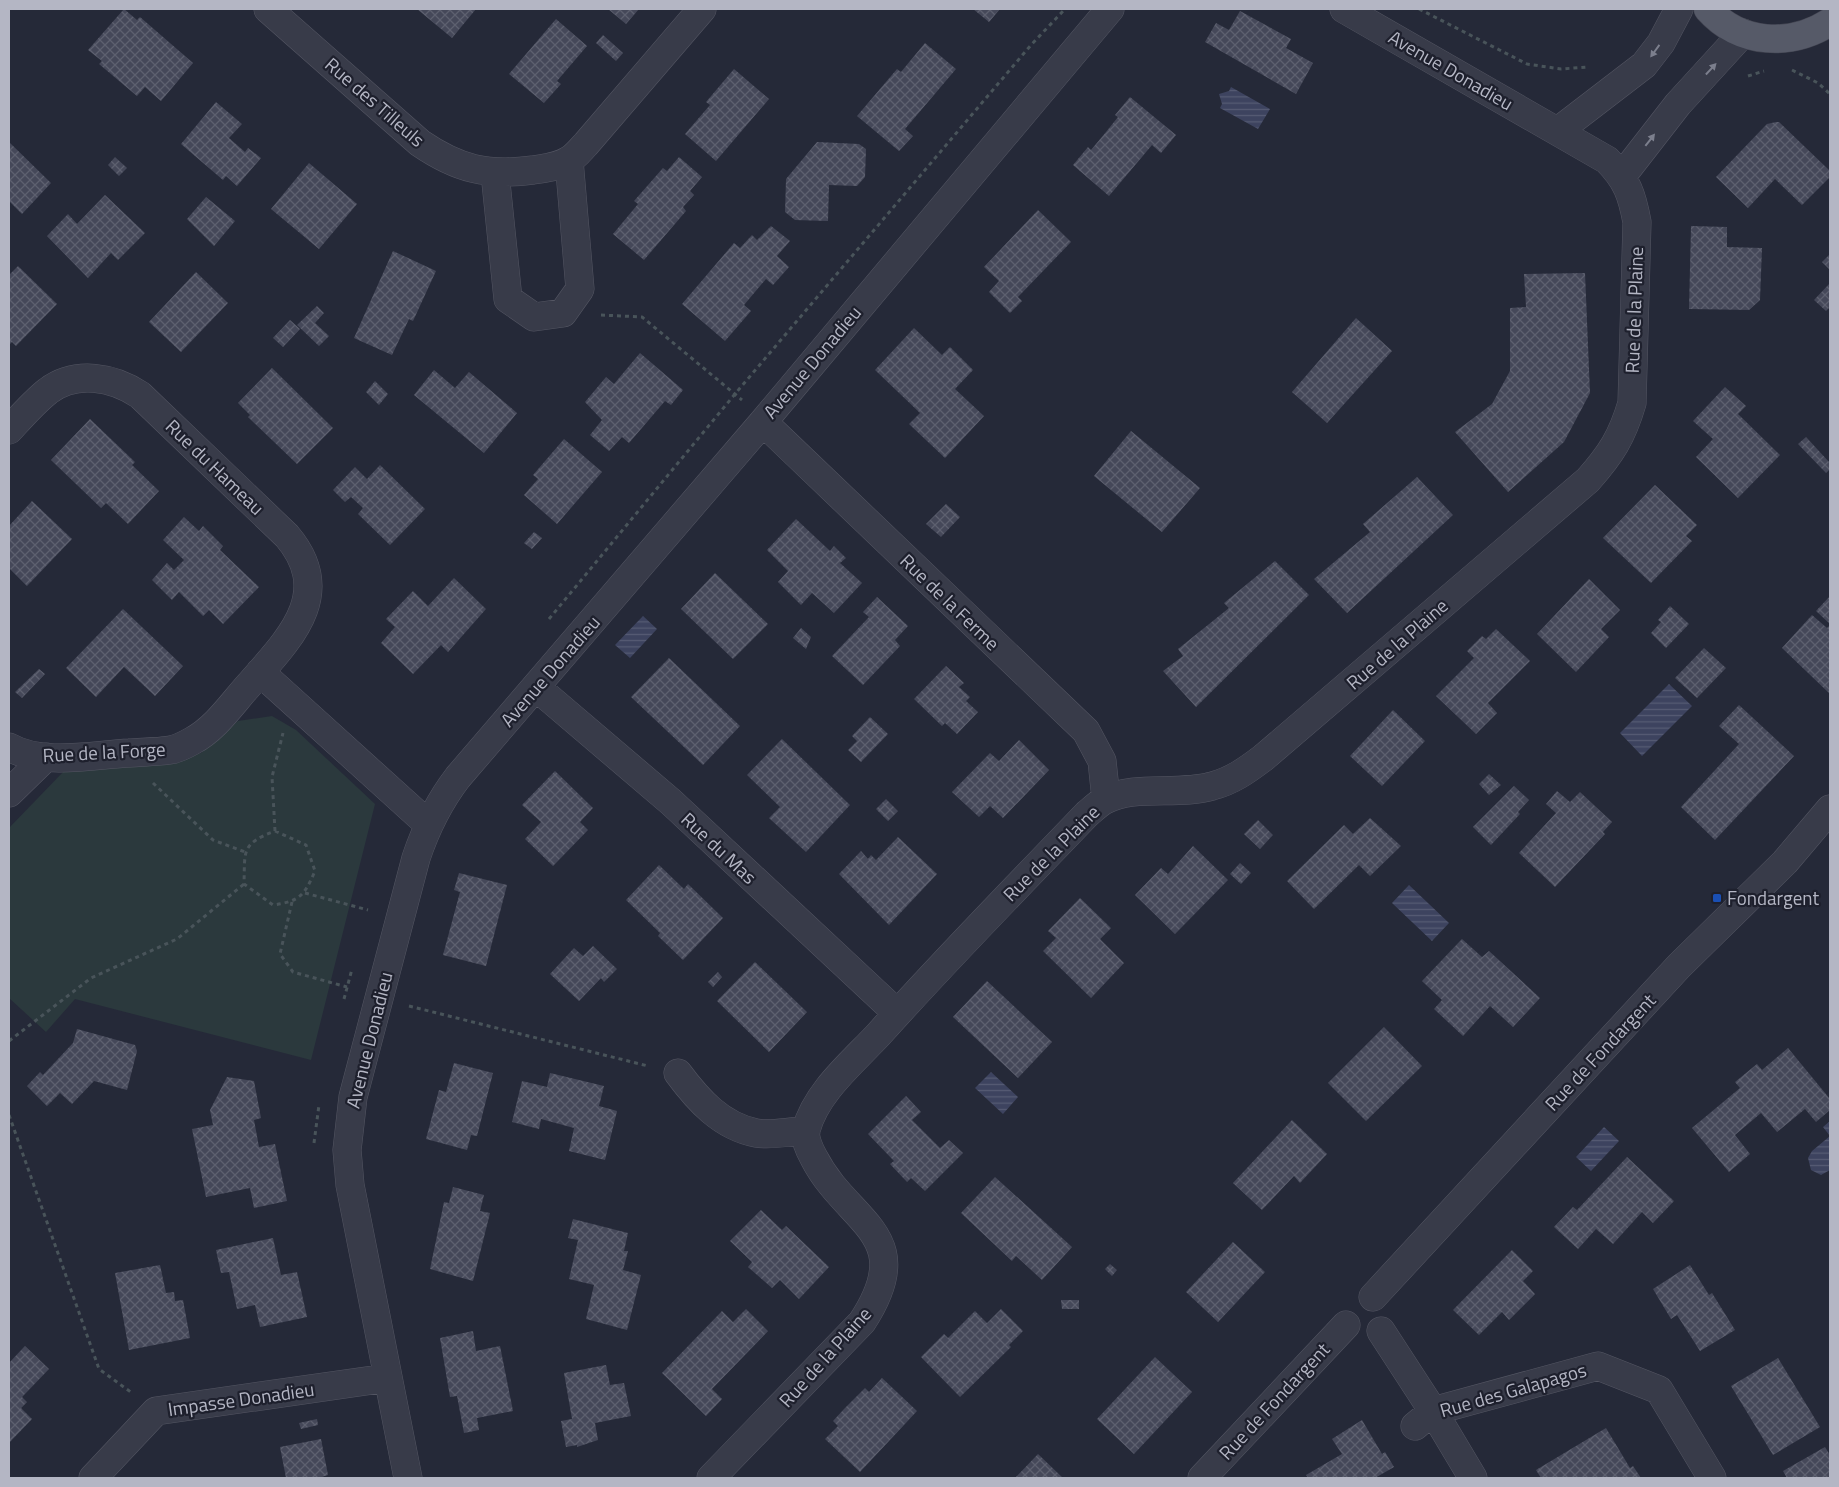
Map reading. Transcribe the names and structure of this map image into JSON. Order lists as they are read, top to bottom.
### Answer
{
  "streets": {
    "street": [
      "Avenue Donadieu",
      "Rue des Tilleuls",
      "Rue de la Plaine",
      "Rue du Hameau",
      "Rue de la Ferme",
      "Rue de la Forge",
      "Rue du Mas",
      "Rue de Fondargent",
      "Rue des Galapagos",
      "Impasse Donadieu"
    ]
  },
  "crossings": [
    ["Avenue Donadieu", "Rue de la Plaine"],
    ["Avenue Donadieu", "Rue de la Ferme"],
    ["Avenue Donadieu", "Rue du Mas"],
    ["Avenue Donadieu", "Impasse Donadieu"],
    ["Rue de la Plaine", "Rue de la Ferme"],
    ["Rue de la Plaine", "Rue du Mas"],
    ["Rue du Hameau", "Rue de la Forge"]
  ],
  "places": {
    "transit": ["Fondargent"]
  }
}
